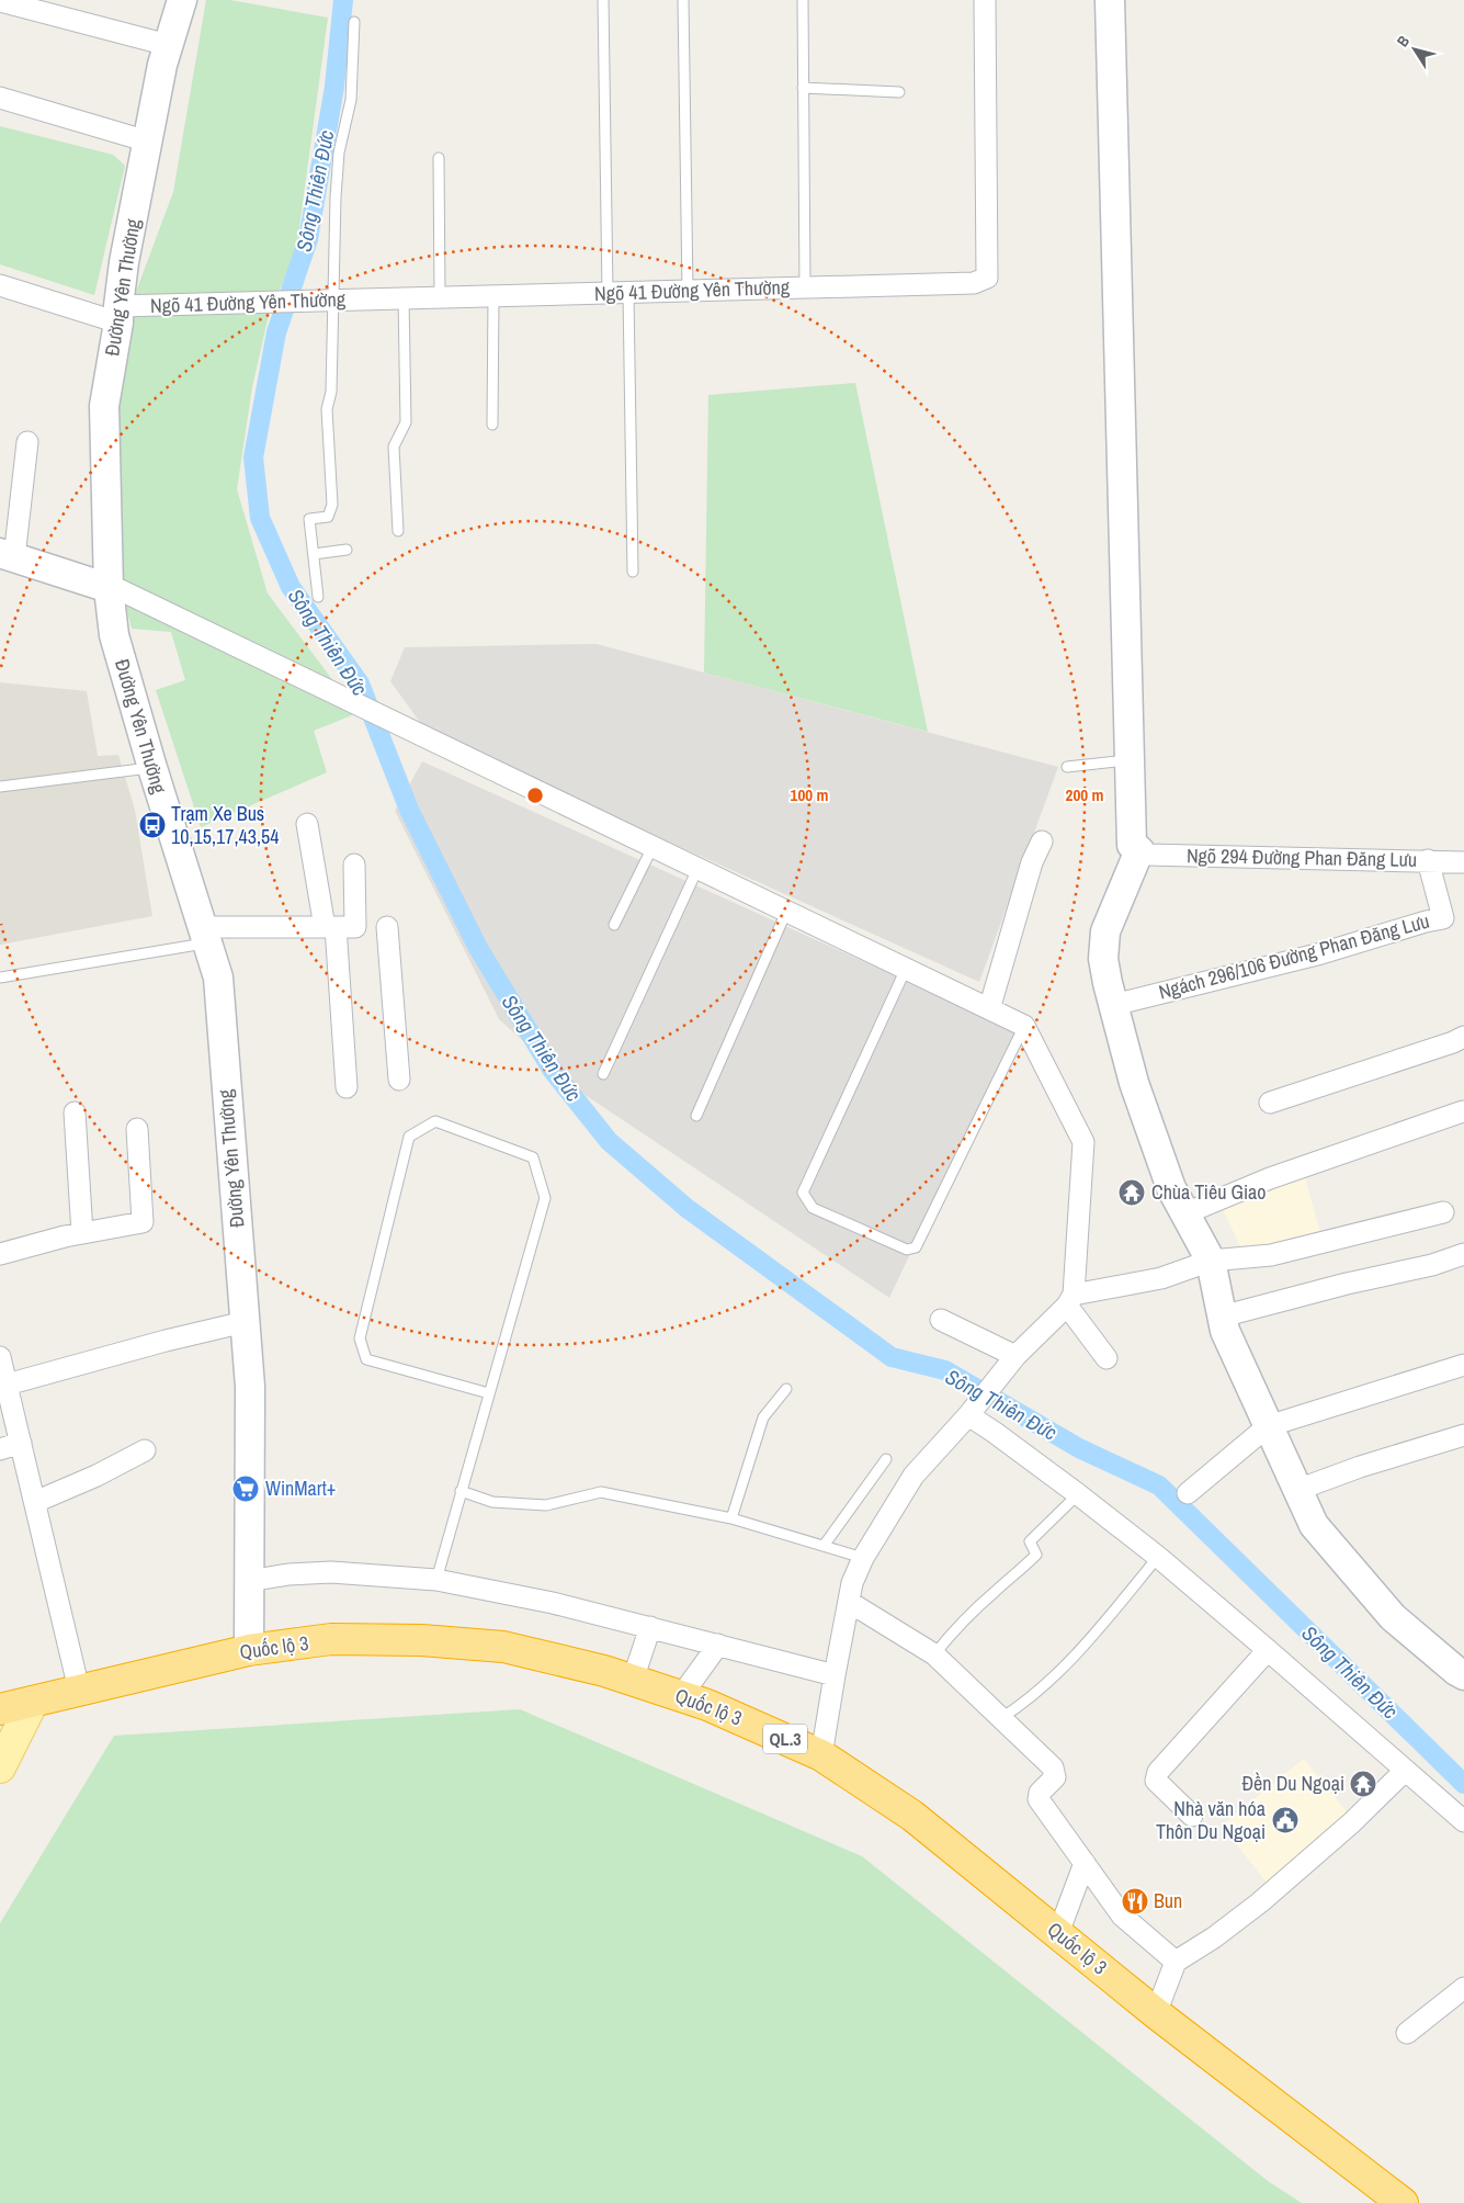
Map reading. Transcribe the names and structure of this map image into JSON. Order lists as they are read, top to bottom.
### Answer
{
  "streets": {
    "highway": ["Quốc lộ 3", "QL.3"],
    "street": [
      "Đường Yên Thường",
      "Ngõ 41 Đường Yên Thường",
      "Ngõ 294 Đường Phan Đăng Lưu",
      "Ngách 296/106 Đường Phan Đăng Lưu"
    ]
  },
  "crossings": [
    ["Đường Yên Thường", "Ngõ 41 Đường Yên Thường"],
    ["Đường Yên Thường", "Quốc lộ 3"],
    ["Ngõ 294 Đường Phan Đăng Lưu", "Ngách 296/106 Đường Phan Đăng Lưu"]
  ],
  "water": ["Sông Thiên Đức"],
  "places": {
    "bus stop": ["Trạm Xe Bus 10,15,17,43,54"],
    "temple": ["Chùa Tiêu Giao", "Đền Du Ngoại"],
    "supermarket": ["WinMart+"],
    "public building": ["Nhà văn hóa Thôn Du Ngoại"],
    "restaurant": ["Bun"]
  },
  "north": "top left",
  "rings": ["100 m", "200 m"]
}
